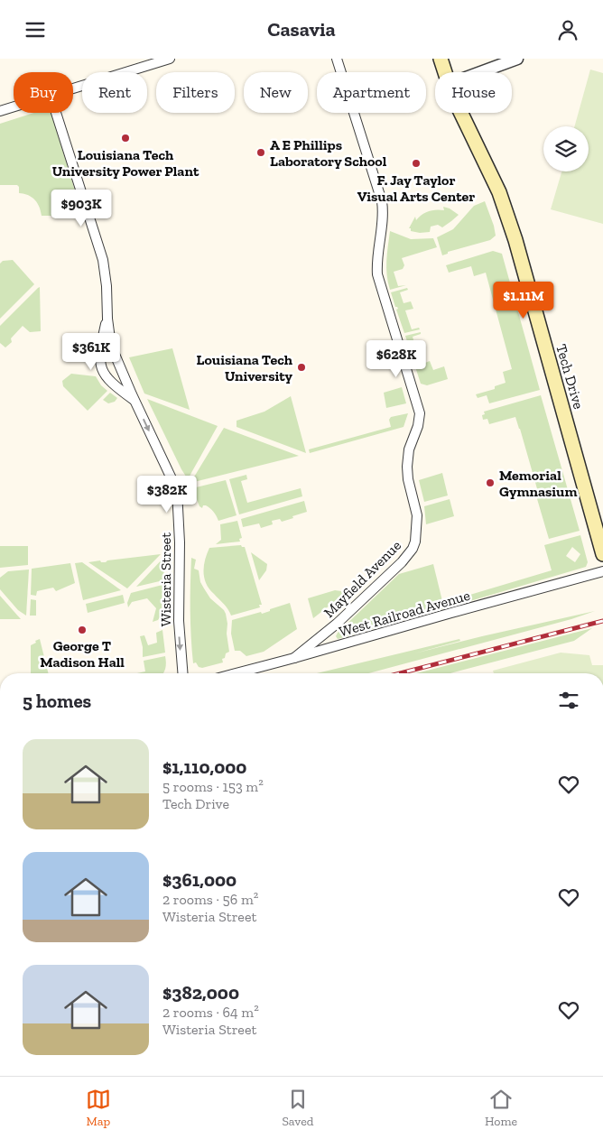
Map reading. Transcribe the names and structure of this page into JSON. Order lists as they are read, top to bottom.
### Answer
{
  "streets": {
    "main road": ["Tech Drive"],
    "street": ["Mayfield Avenue", "Wisteria Street", "West Railroad Avenue"]
  },
  "crossings": [
    ["Mayfield Avenue", "West Railroad Avenue"]
  ],
  "one_way": ["Wisteria Street"],
  "places": [
    "Louisiana Tech University Power Plant",
    "A E Phillips Laboratory School",
    "F. Jay Taylor Visual Arts Center",
    "Louisiana Tech University",
    "Memorial Gymnasium",
    "George T Madison Hall"
  ],
  "page": {
    "header": "Casavia",
    "chip": [
      "Buy",
      "Rent",
      "Filters",
      "New",
      "Apartment",
      "House"
    ],
    "price": [
      "$903K",
      "$1.11M",
      "$361K",
      "$628K",
      "$382K"
    ],
    "heading": "5 homes",
    "list": [
      {
        "name": "$1,110,000",
        "note": "5 rooms · 153 m² · Tech Drive"
      },
      {
        "name": "$361,000",
        "note": "2 rooms · 56 m² · Wisteria Street"
      },
      {
        "name": "$382,000",
        "note": "2 rooms · 64 m² · Wisteria Street"
      }
    ],
    "tabs": ["Map", "Saved", "Home"]
  }
}
